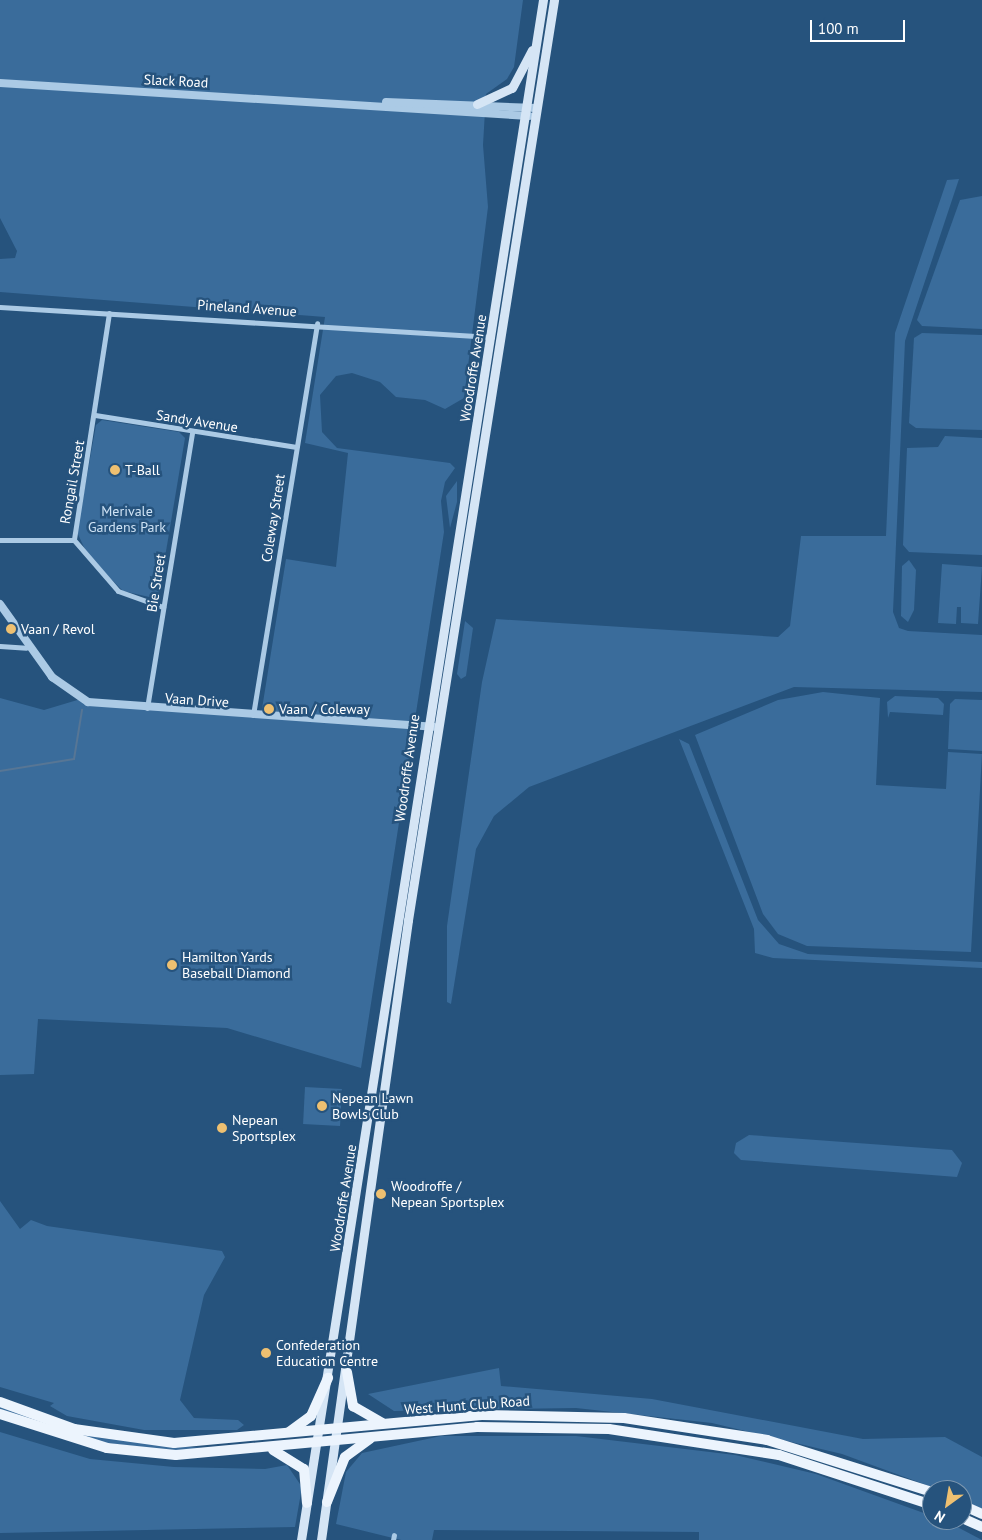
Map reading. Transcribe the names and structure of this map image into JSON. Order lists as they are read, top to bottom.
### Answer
{
  "streets": {
    "main road": ["Woodroffe Avenue", "West Hunt Club Road"],
    "street": [
      "Slack Road",
      "Pineland Avenue",
      "Sandy Avenue",
      "Rongail Street",
      "Coleway Street",
      "Bie Street",
      "Vaan Drive"
    ]
  },
  "crossings": [
    ["Slack Road", "Woodroffe Avenue"],
    ["Pineland Avenue", "Woodroffe Avenue"],
    ["Pineland Avenue", "Rongail Street"],
    ["Pineland Avenue", "Coleway Street"],
    ["Woodroffe Avenue", "Vaan Drive"],
    ["Woodroffe Avenue", "West Hunt Club Road"],
    ["Sandy Avenue", "Rongail Street"],
    ["Sandy Avenue", "Coleway Street"],
    ["Sandy Avenue", "Bie Street"],
    ["Rongail Street", "Bie Street"],
    ["Coleway Street", "Vaan Drive"],
    ["Bie Street", "Vaan Drive"]
  ],
  "parks": ["Merivale Gardens Park"],
  "places": [
    "T-Ball",
    "Vaan / Revol",
    "Vaan / Coleway",
    "Hamilton Yards Baseball Diamond",
    "Nepean Lawn Bowls Club",
    "Nepean Sportsplex",
    "Woodroffe / Nepean Sportsplex",
    "Confederation Education Centre"
  ],
  "scale_bar": "100 m",
  "north": "bottom left"
}
